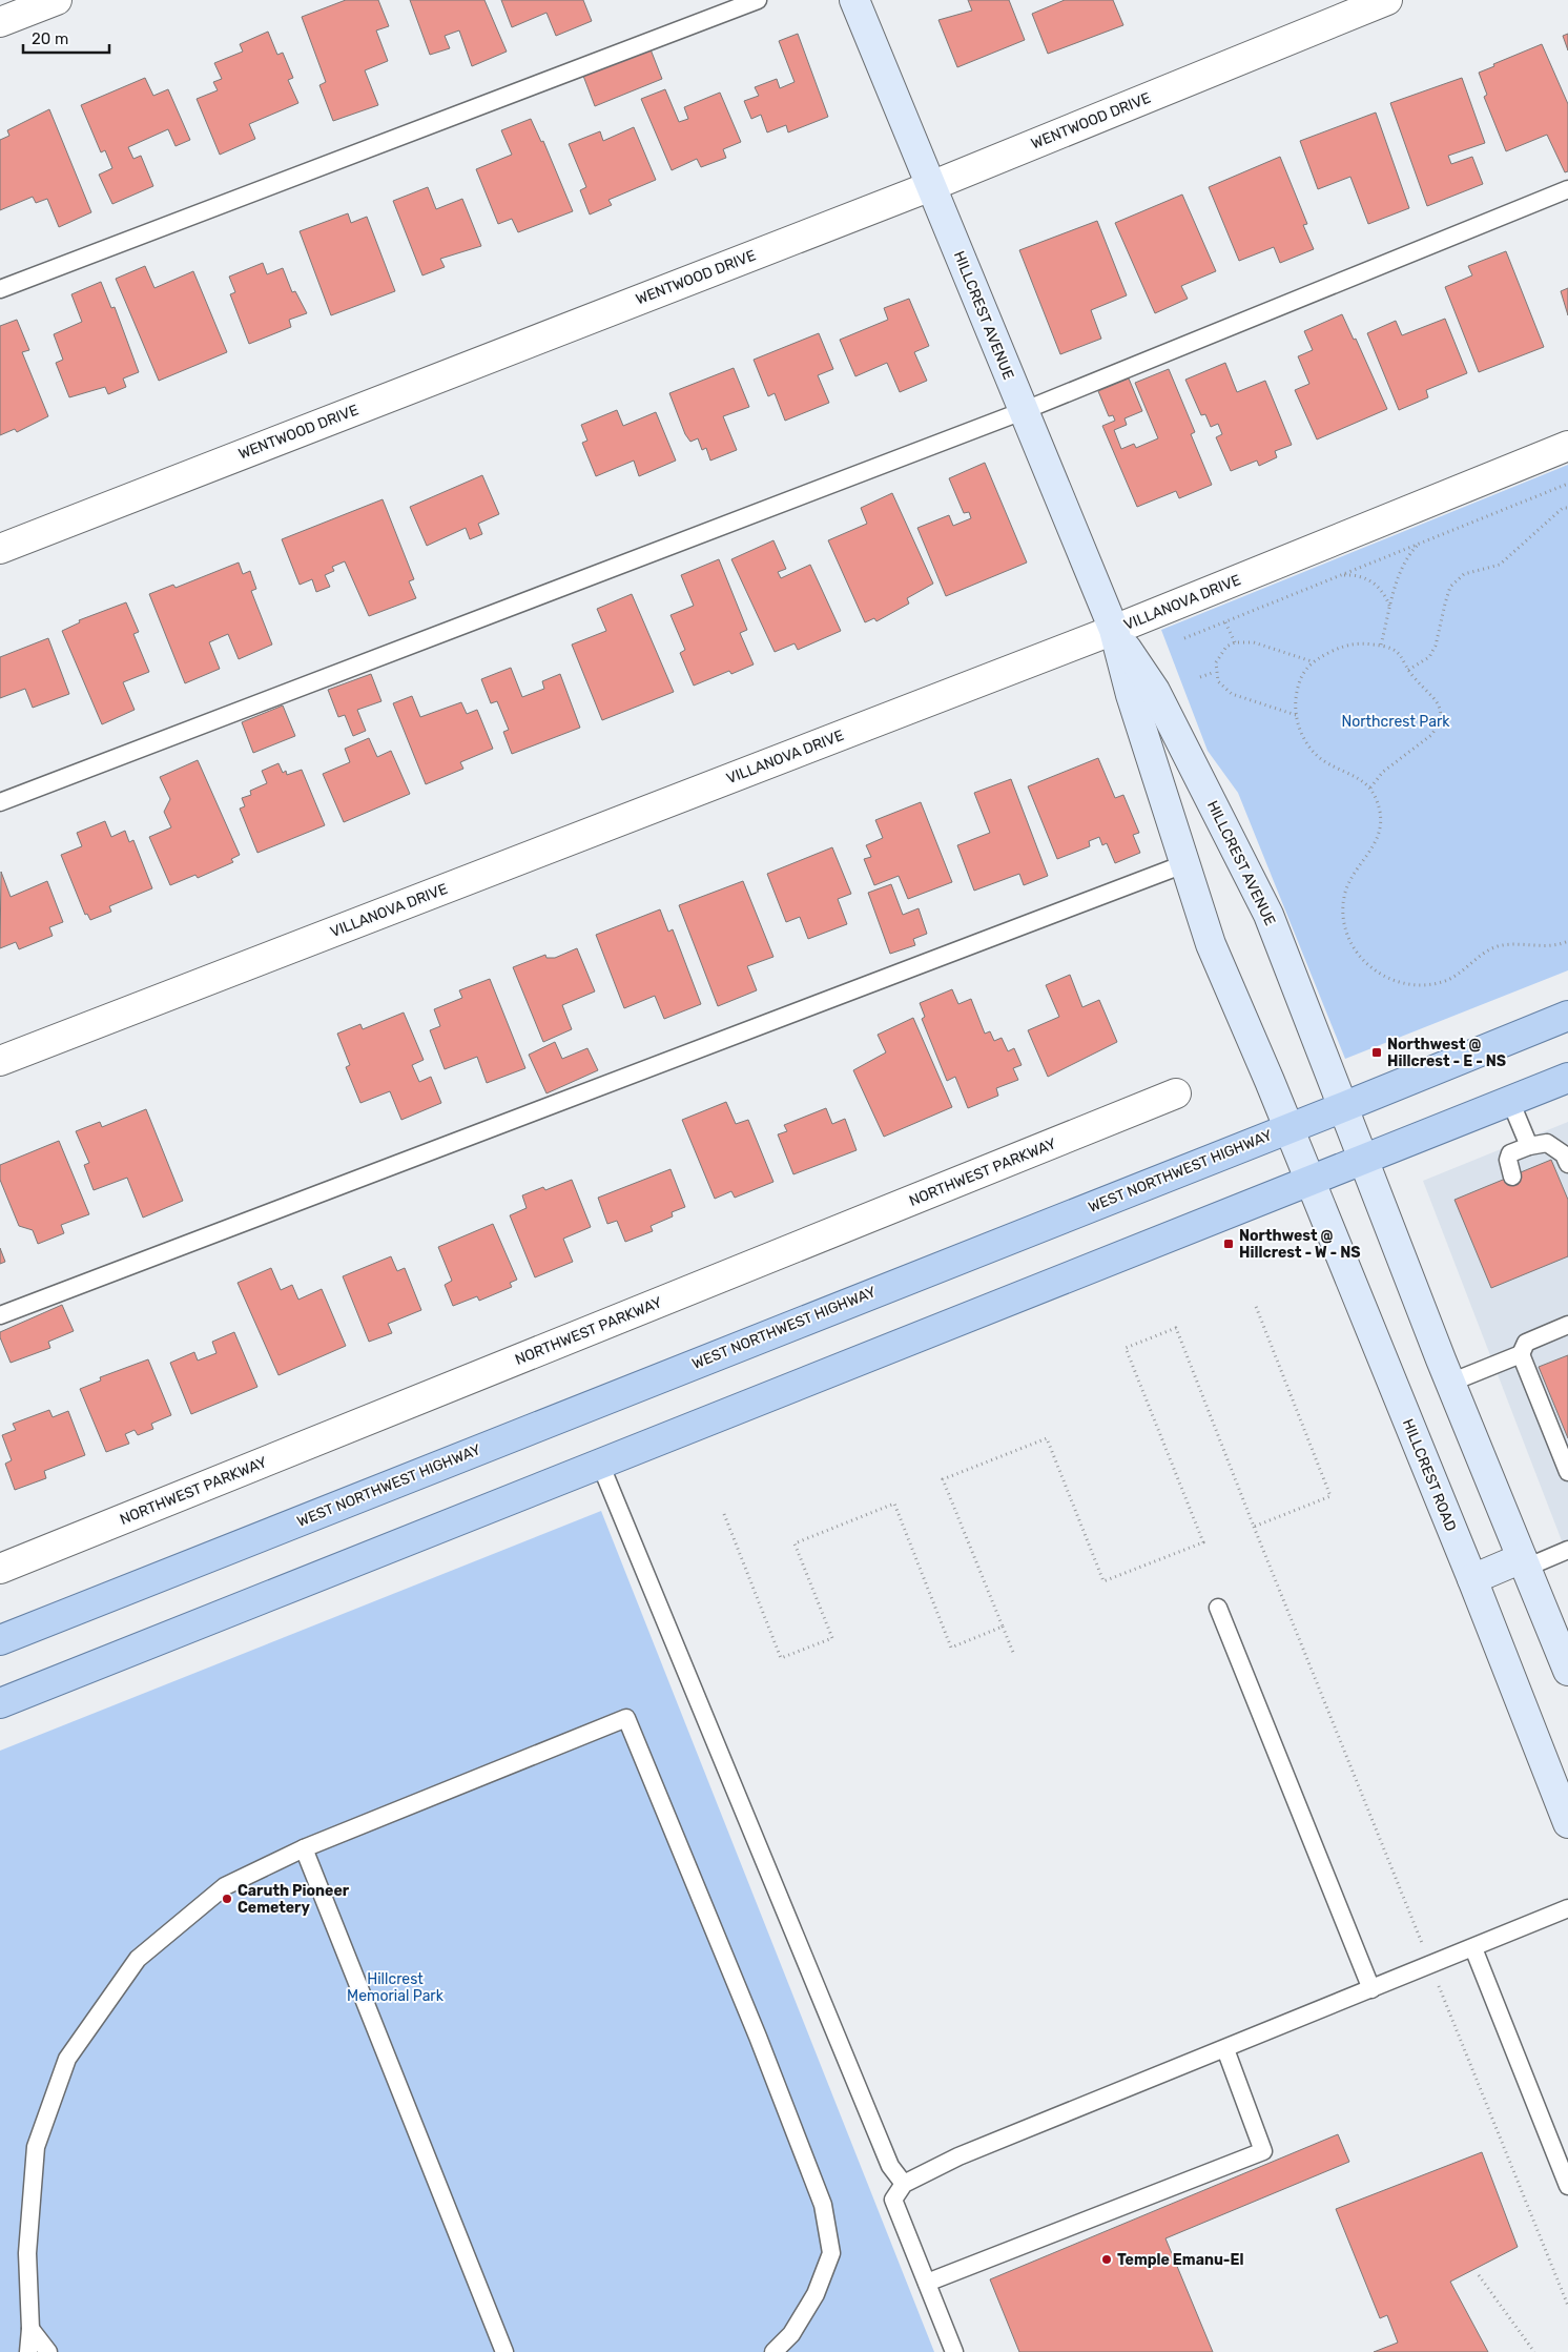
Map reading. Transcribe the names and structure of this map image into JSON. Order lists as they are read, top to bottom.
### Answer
{
  "streets": {
    "main road": ["WEST NORTHWEST HIGHWAY"],
    "street": [
      "WENTWOOD DRIVE",
      "HILLCREST AVENUE",
      "VILLANOVA DRIVE",
      "NORTHWEST PARKWAY",
      "HILLCREST ROAD"
    ]
  },
  "crossings": [
    ["WENTWOOD DRIVE", "HILLCREST AVENUE"],
    ["HILLCREST AVENUE", "VILLANOVA DRIVE"],
    ["HILLCREST AVENUE", "WEST NORTHWEST HIGHWAY"],
    ["HILLCREST AVENUE", "HILLCREST ROAD"],
    ["WEST NORTHWEST HIGHWAY", "HILLCREST ROAD"]
  ],
  "parks": ["Northcrest Park", "Hillcrest Memorial Park"],
  "places": {
    "transit": ["Northwest @ Hillcrest - E - NS", "Northwest @ Hillcrest - W - NS"],
    "other": ["Caruth Pioneer Cemetery", "Temple Emanu-El"]
  },
  "scale_bar": "20 m"
}
